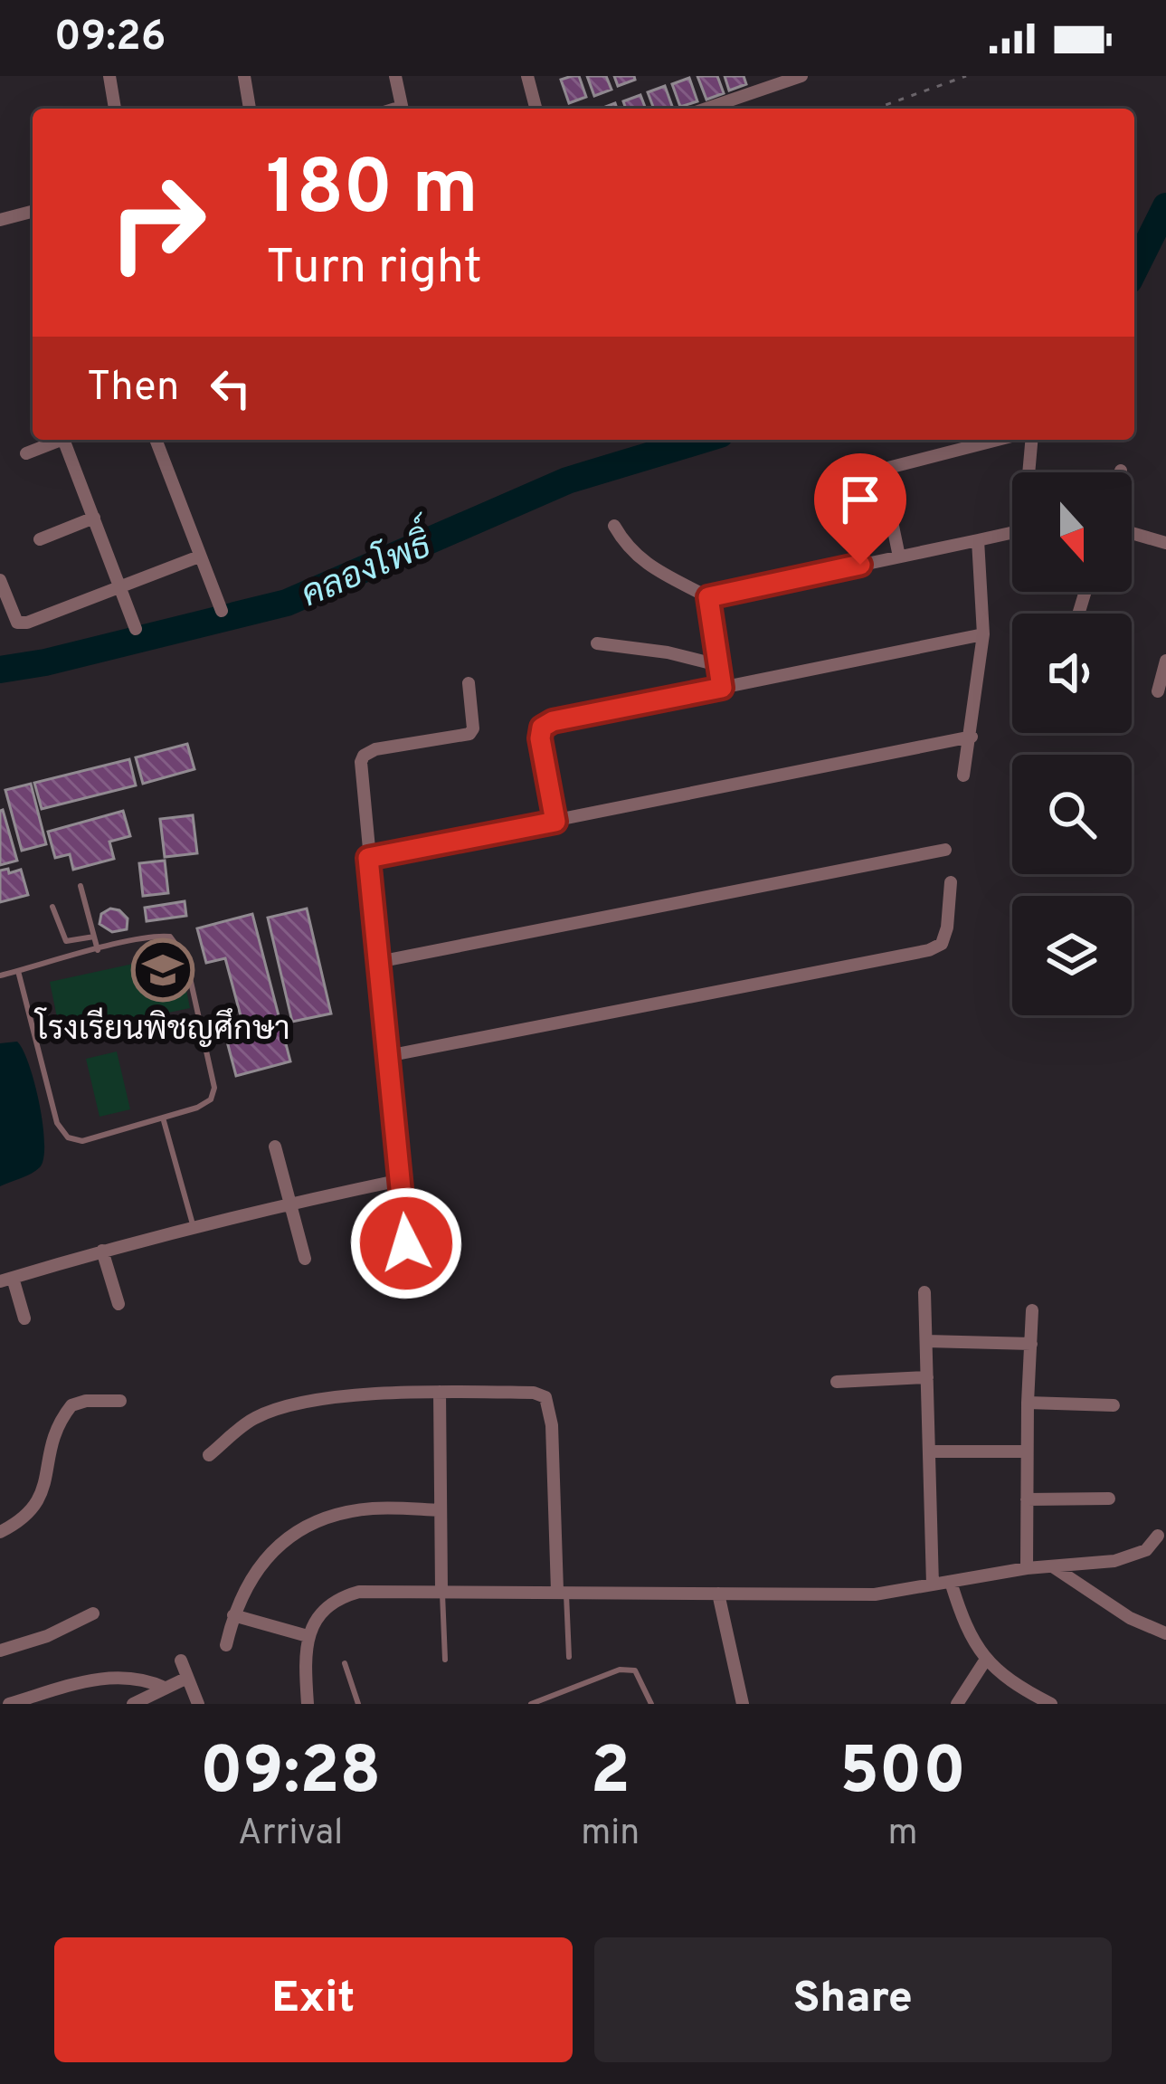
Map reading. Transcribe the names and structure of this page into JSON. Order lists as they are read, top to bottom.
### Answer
{
  "water": ["คลองโพธิ์"],
  "places": {
    "school or university": ["โรงเรียนพิชญศึกษา"]
  },
  "north": "bottom",
  "page": {
    "status": "09:26",
    "turn": ["180 m", "Turn right"],
    "then": "Then",
    "eta": [
      "09:28",
      "Arrival",
      "2",
      "min",
      "500",
      "m"
    ],
    "buttons": ["Exit", "Share"]
  }
}
